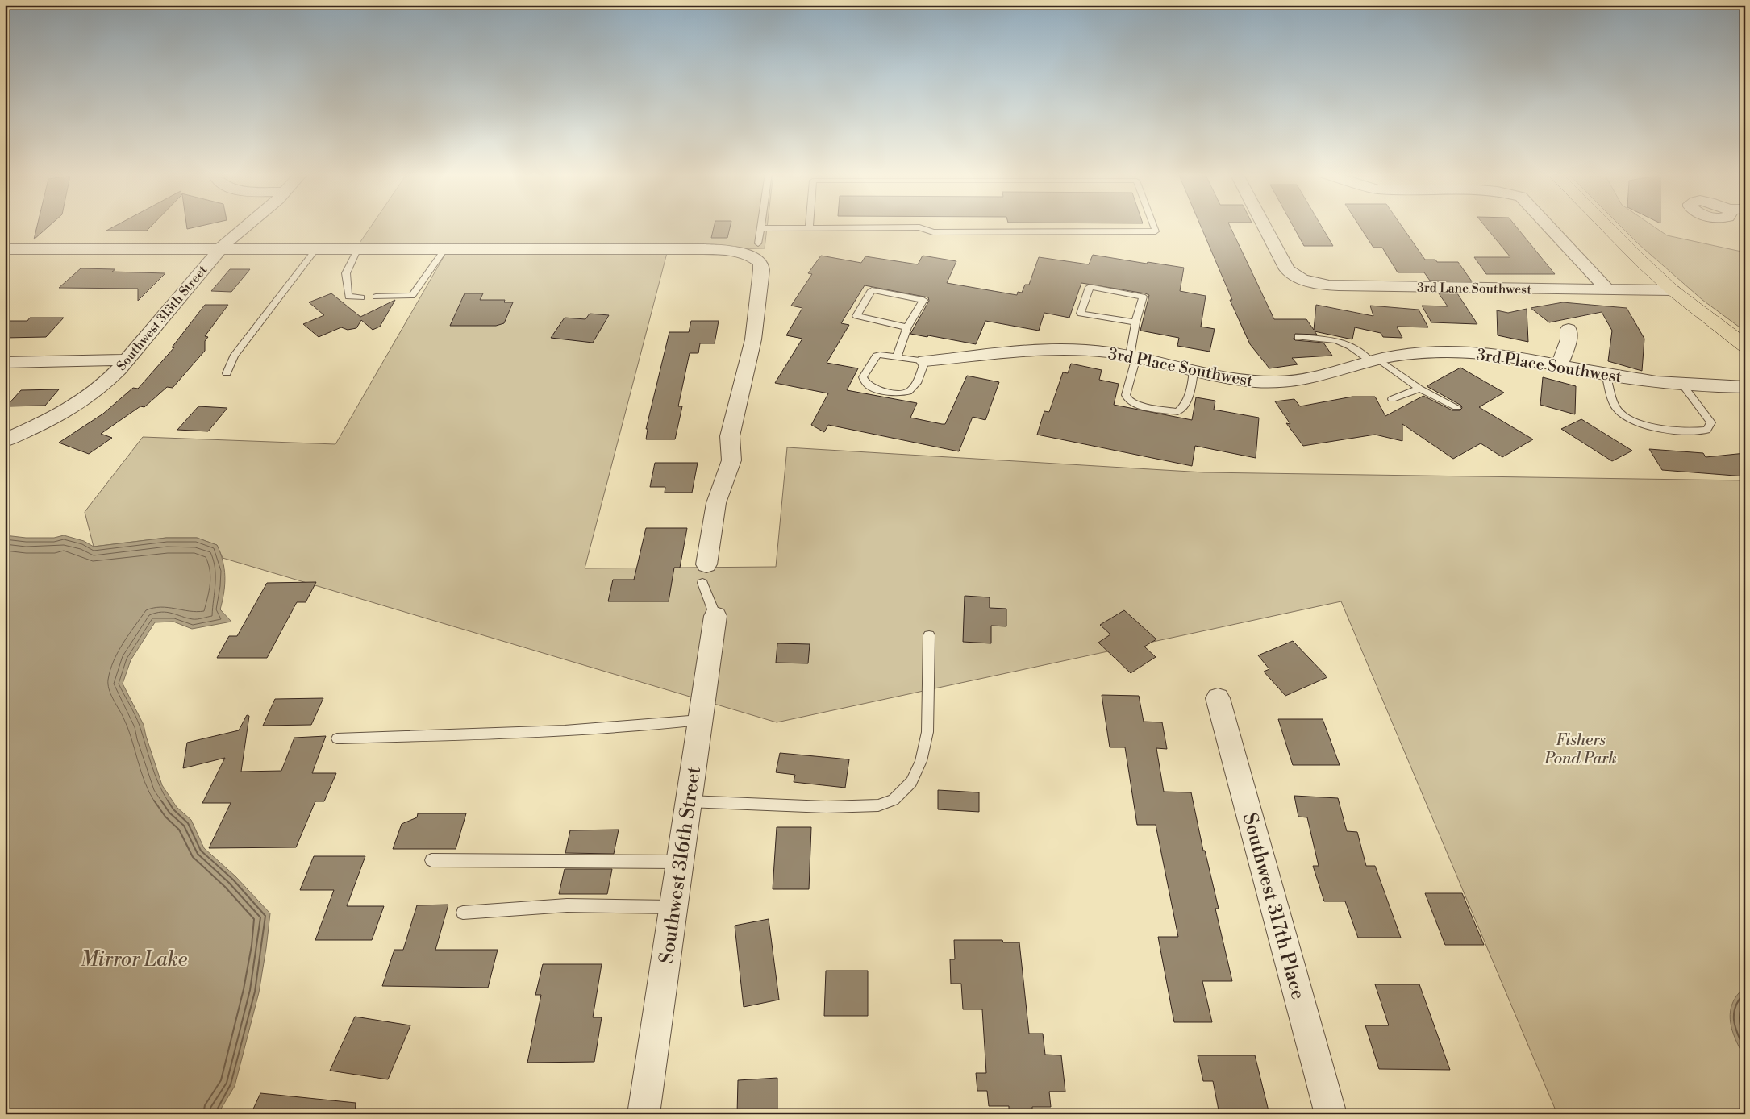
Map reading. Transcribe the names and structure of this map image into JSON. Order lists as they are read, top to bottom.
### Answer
{
  "streets": {
    "street": [
      "3rd Lane Southwest",
      "Southwest 313th Street",
      "3rd Place Southwest",
      "Southwest 316th Street",
      "Southwest 317th Place"
    ]
  },
  "water": ["Mirror Lake"],
  "parks": ["Fishers Pond Park"]
}
